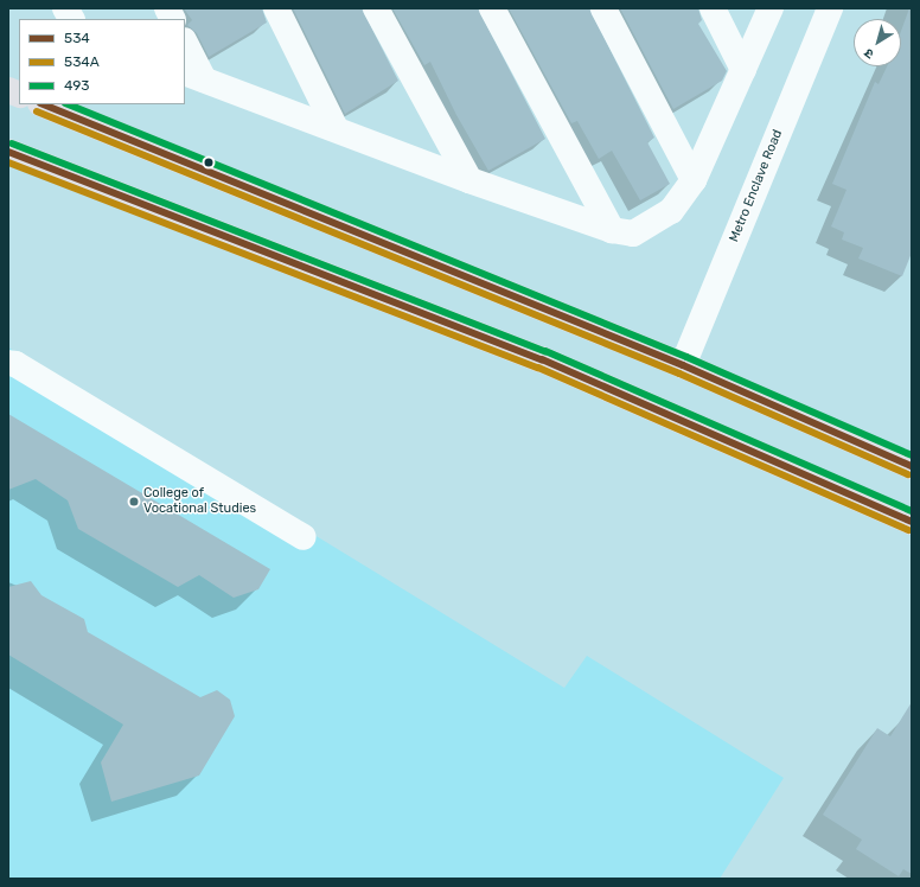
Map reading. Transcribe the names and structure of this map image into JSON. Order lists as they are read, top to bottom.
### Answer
{
  "streets": {
    "street": ["Metro Enclave Road"]
  },
  "places": ["College of Vocational Studies"],
  "lines": ["transit line 534", "transit line 493", "transit line 534A"],
  "legend": ["534", "534A", "493"],
  "north": "bottom left"
}
